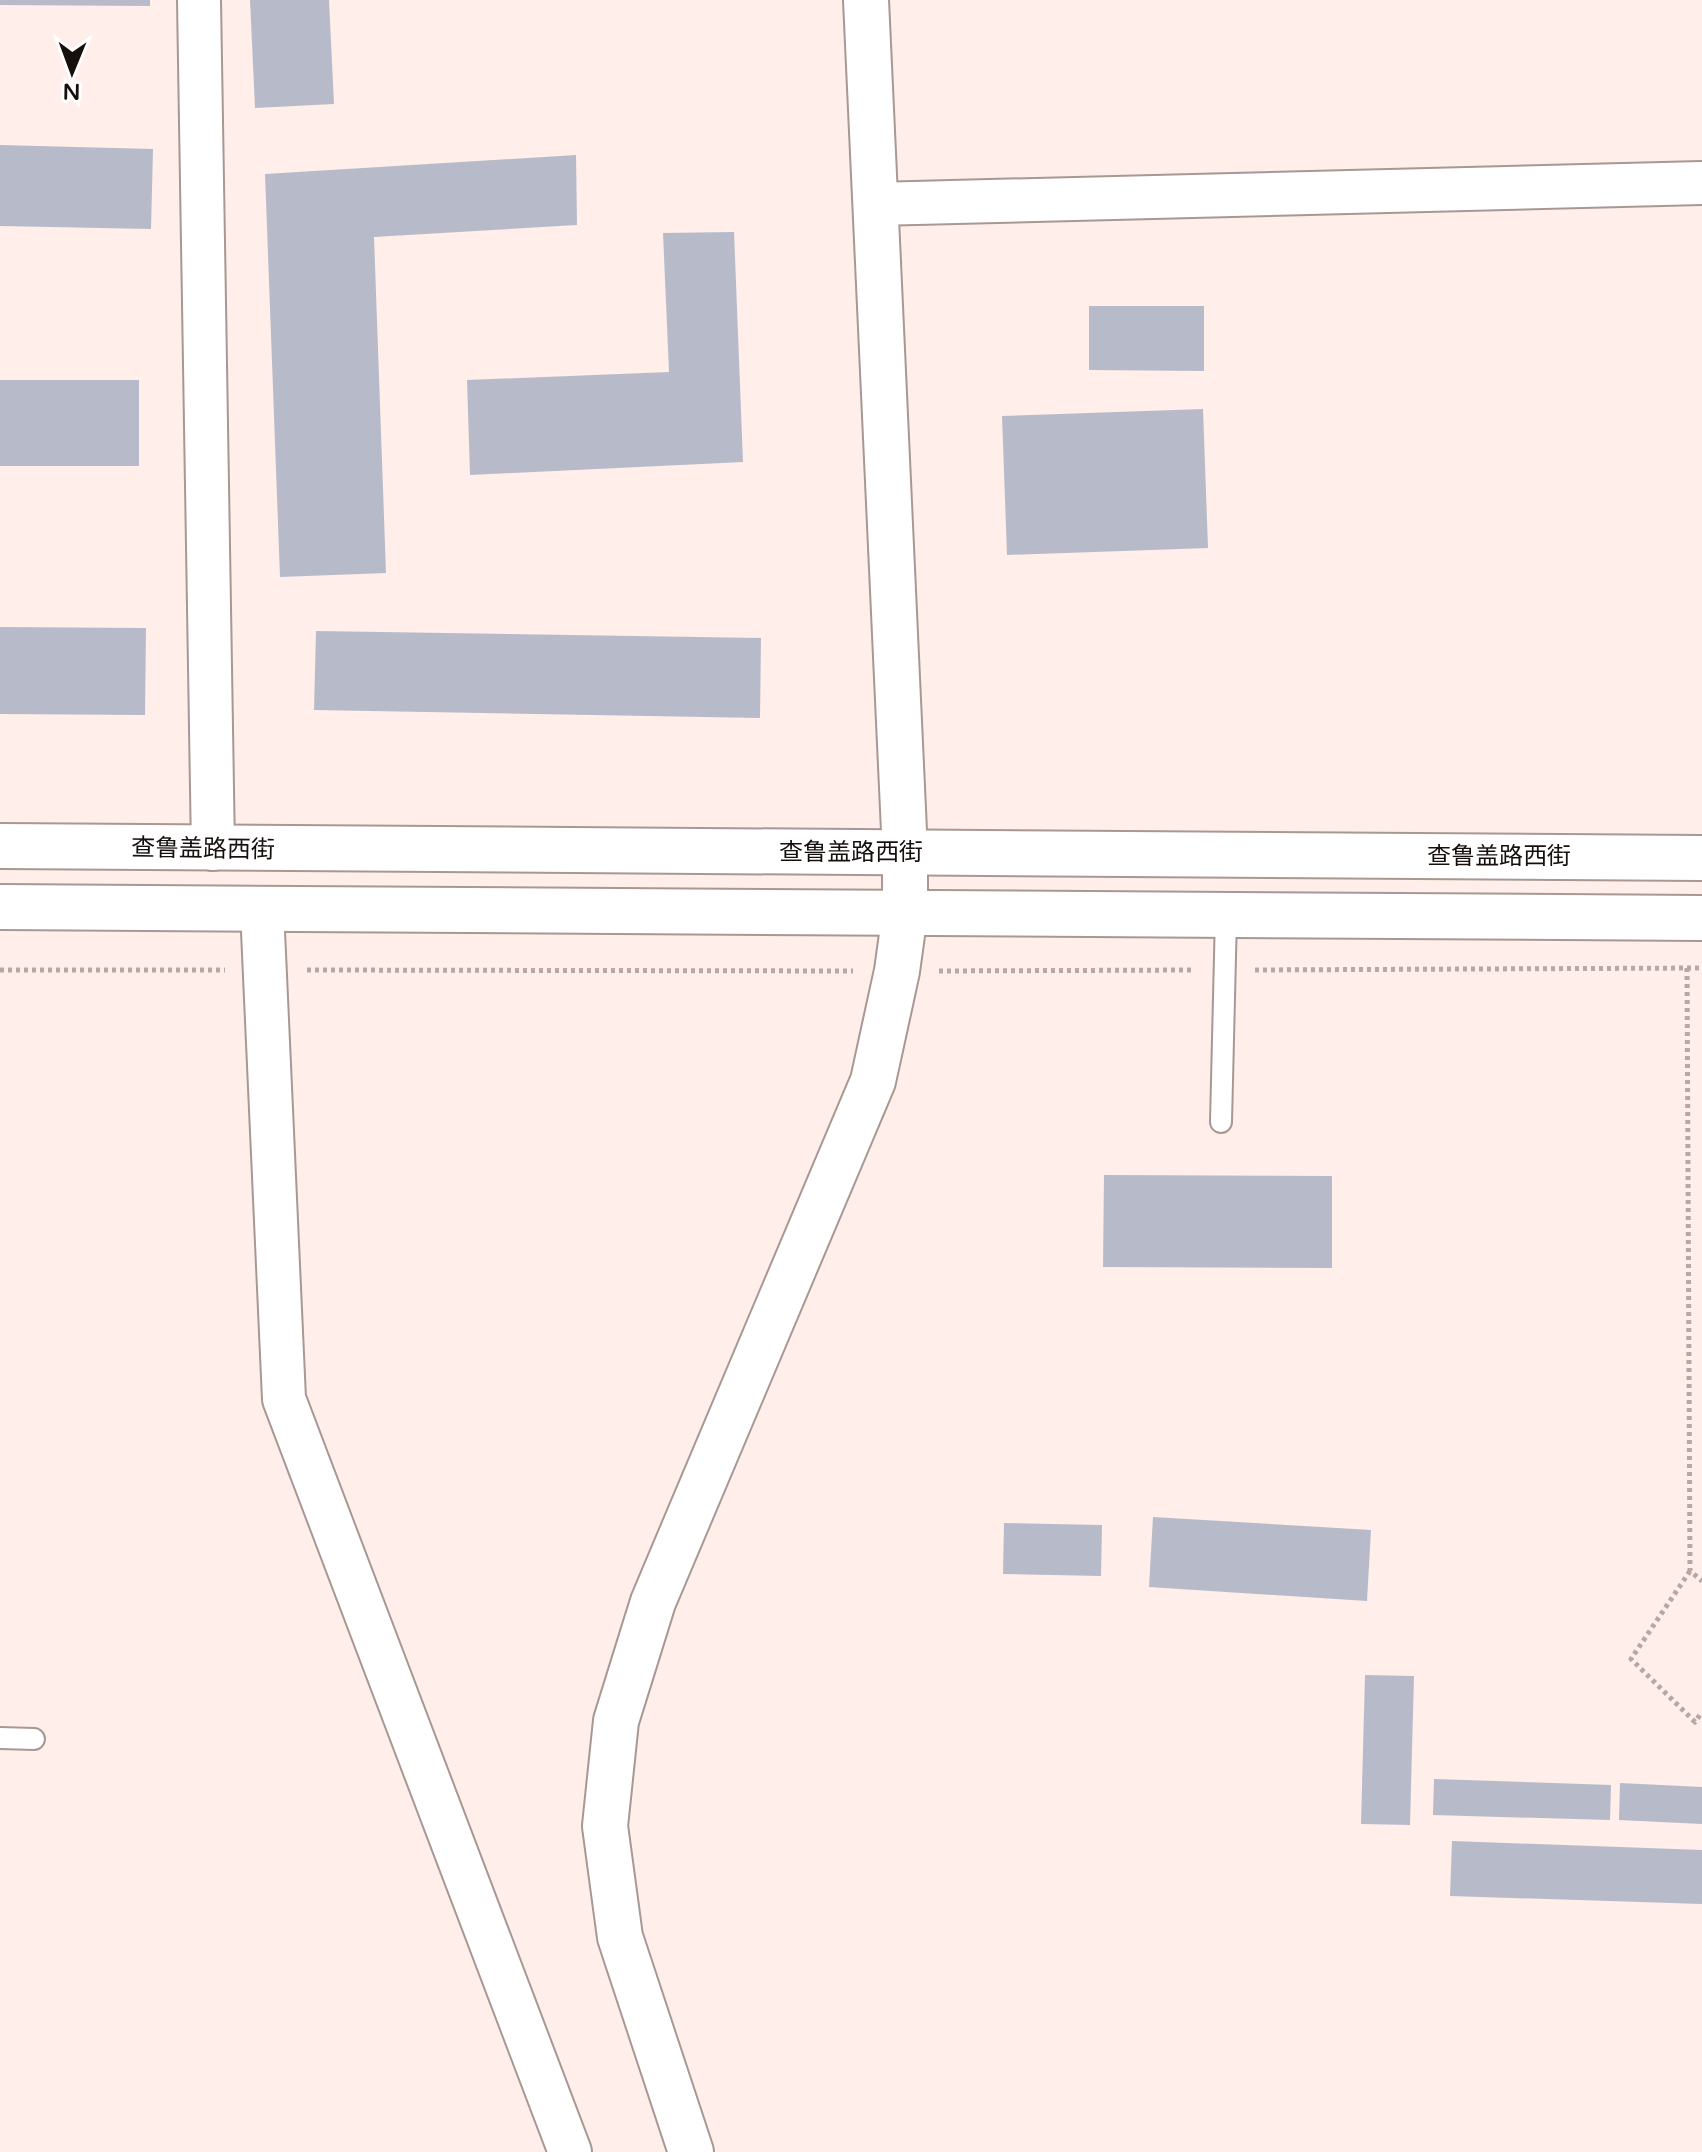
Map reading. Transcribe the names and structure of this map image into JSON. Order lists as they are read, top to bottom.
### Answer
{
  "streets": {
    "street": ["查鲁盖路西街"]
  },
  "north": "bottom"
}
